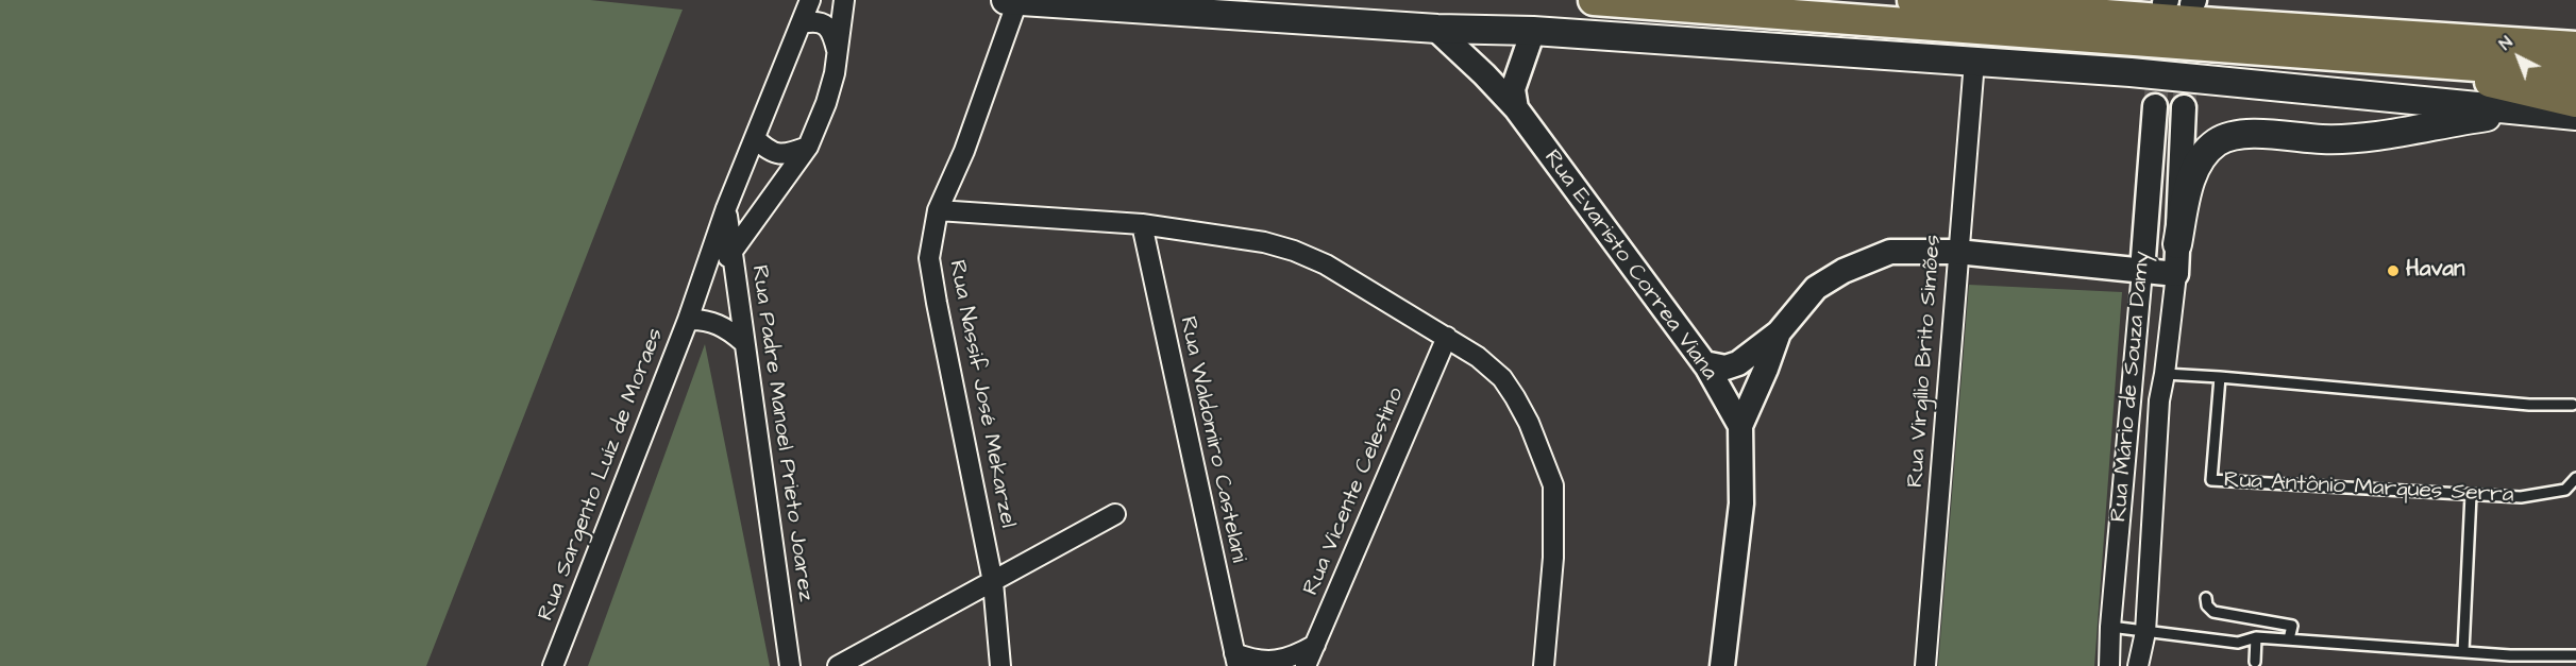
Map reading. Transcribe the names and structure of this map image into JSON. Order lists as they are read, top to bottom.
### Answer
{
  "streets": {
    "street": [
      "Rua Evaristo Correa Viana",
      "Rua Virgílio Brito Simões",
      "Rua Mário de Souza Damy",
      "Rua Nassif José Mekarzel",
      "Rua Padre Manoel Prieto Joarez",
      "Rua Waldomiro Castelani",
      "Rua Sargento Luíz de Moraes",
      "Rua Vicente Celestino"
    ],
    "lane": ["Rua Antônio Marques Serra"]
  },
  "crossings": [
    ["Rua Padre Manoel Prieto Joarez", "Rua Sargento Luíz de Moraes"]
  ],
  "places": ["Havan"],
  "north": "top left"
}
